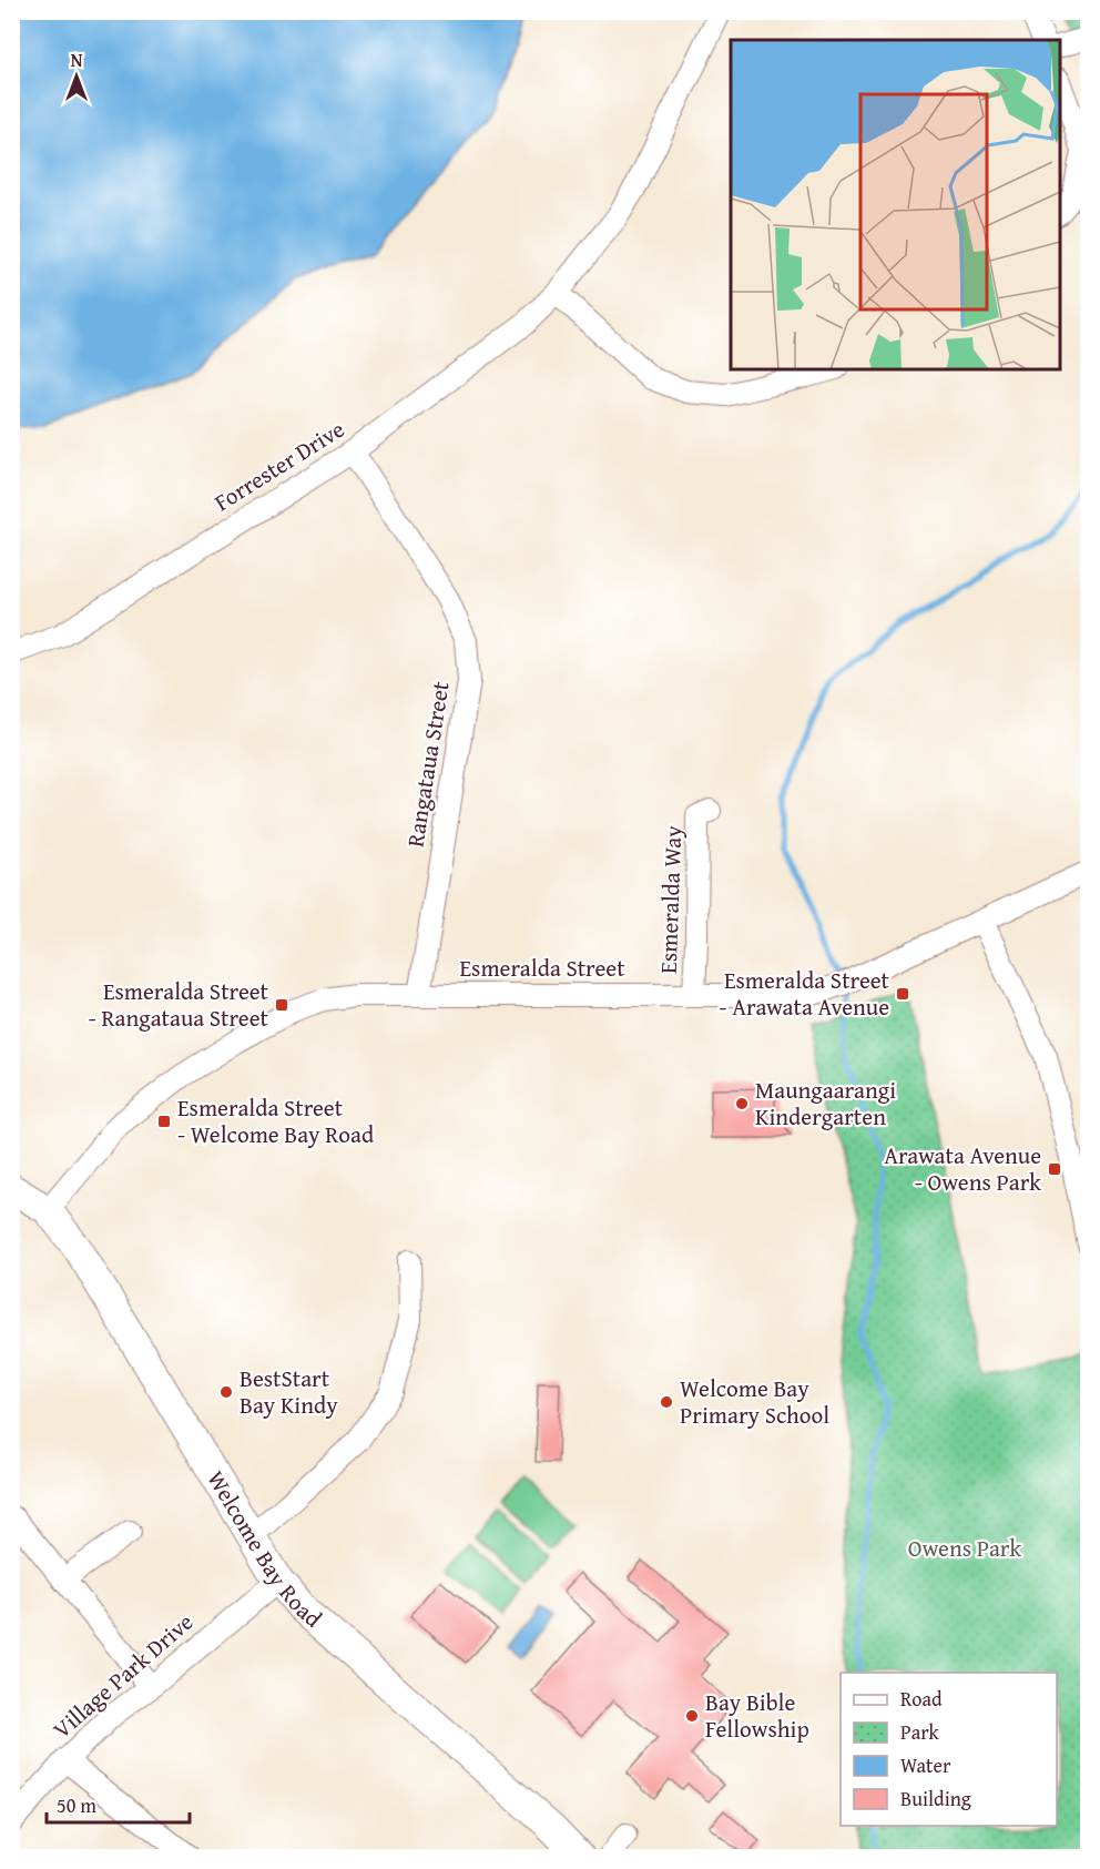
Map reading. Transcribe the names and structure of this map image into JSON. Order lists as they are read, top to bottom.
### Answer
{
  "streets": {
    "main road": ["Welcome Bay Road"],
    "street": [
      "Forrester Drive",
      "Rangataua Street",
      "Esmeralda Way",
      "Esmeralda Street",
      "Village Park Drive"
    ]
  },
  "crossings": [
    ["Forrester Drive", "Rangataua Street"],
    ["Rangataua Street", "Esmeralda Street"],
    ["Esmeralda Way", "Esmeralda Street"],
    ["Esmeralda Street", "Welcome Bay Road"],
    ["Welcome Bay Road", "Village Park Drive"]
  ],
  "parks": ["Owens Park"],
  "places": {
    "transit": [
      "Esmeralda Street - Arawata Avenue",
      "Esmeralda Street - Rangataua Street",
      "Esmeralda Street - Welcome Bay Road",
      "Arawata Avenue - Owens Park"
    ],
    "other": [
      "Maungaarangi Kindergarten",
      "BestStart Bay Kindy",
      "Welcome Bay Primary School",
      "Bay Bible Fellowship"
    ]
  },
  "legend": [
    "Road",
    "Park",
    "Water",
    "Building"
  ],
  "scale_bar": "50 m",
  "north": "top"
}
